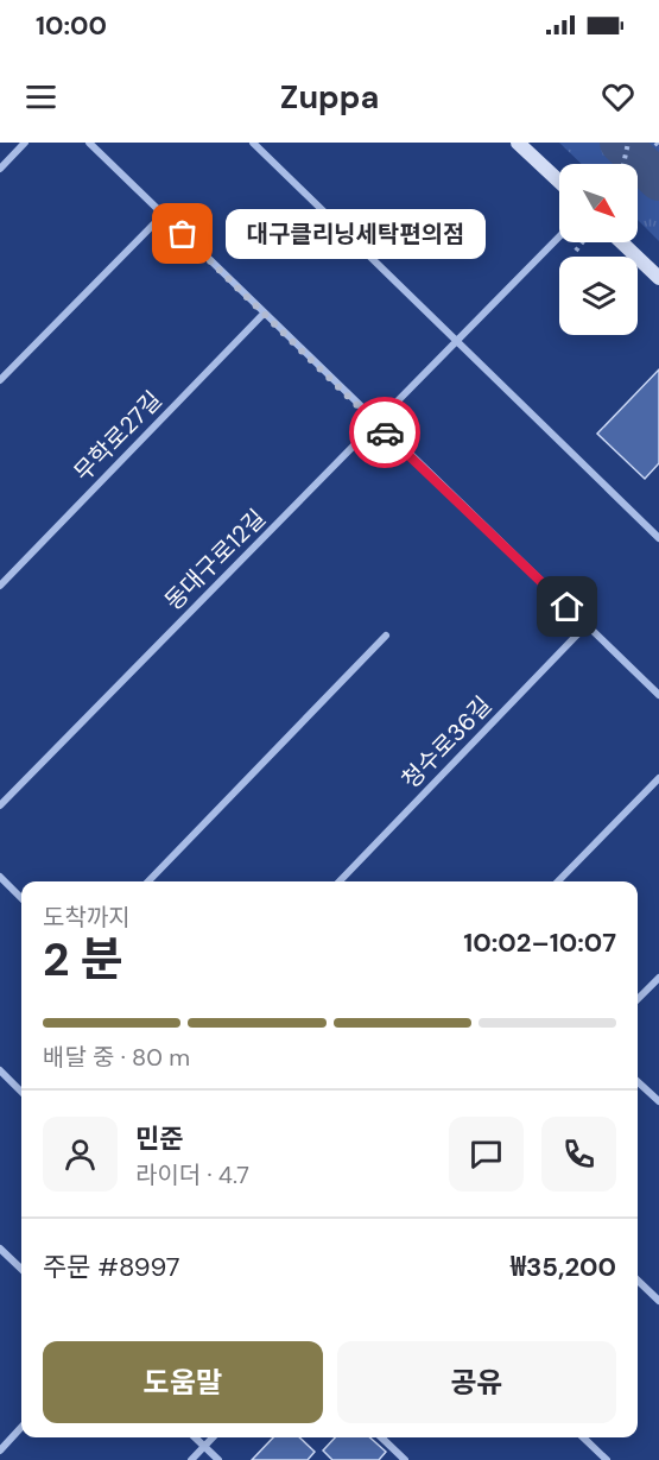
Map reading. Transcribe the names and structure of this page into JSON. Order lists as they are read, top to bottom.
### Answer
{
  "streets": {
    "street": ["무학로27길", "동대구로12길", "청수로36길"]
  },
  "places": ["대구클리닝세탁편의점"],
  "north": "bottom right",
  "page": {
    "status": "10:00",
    "header": "Zuppa",
    "bubble": "대구클리닝세탁편의점",
    "heading": ["2 분", "도착까지", "10:02–10:07"],
    "panel": [
      "민준",
      "라이더 · 4.7",
      "주문 #8997",
      "₩35,200"
    ],
    "bar": "배달 중 · 80 m",
    "buttons": ["도움말", "공유"]
  }
}
